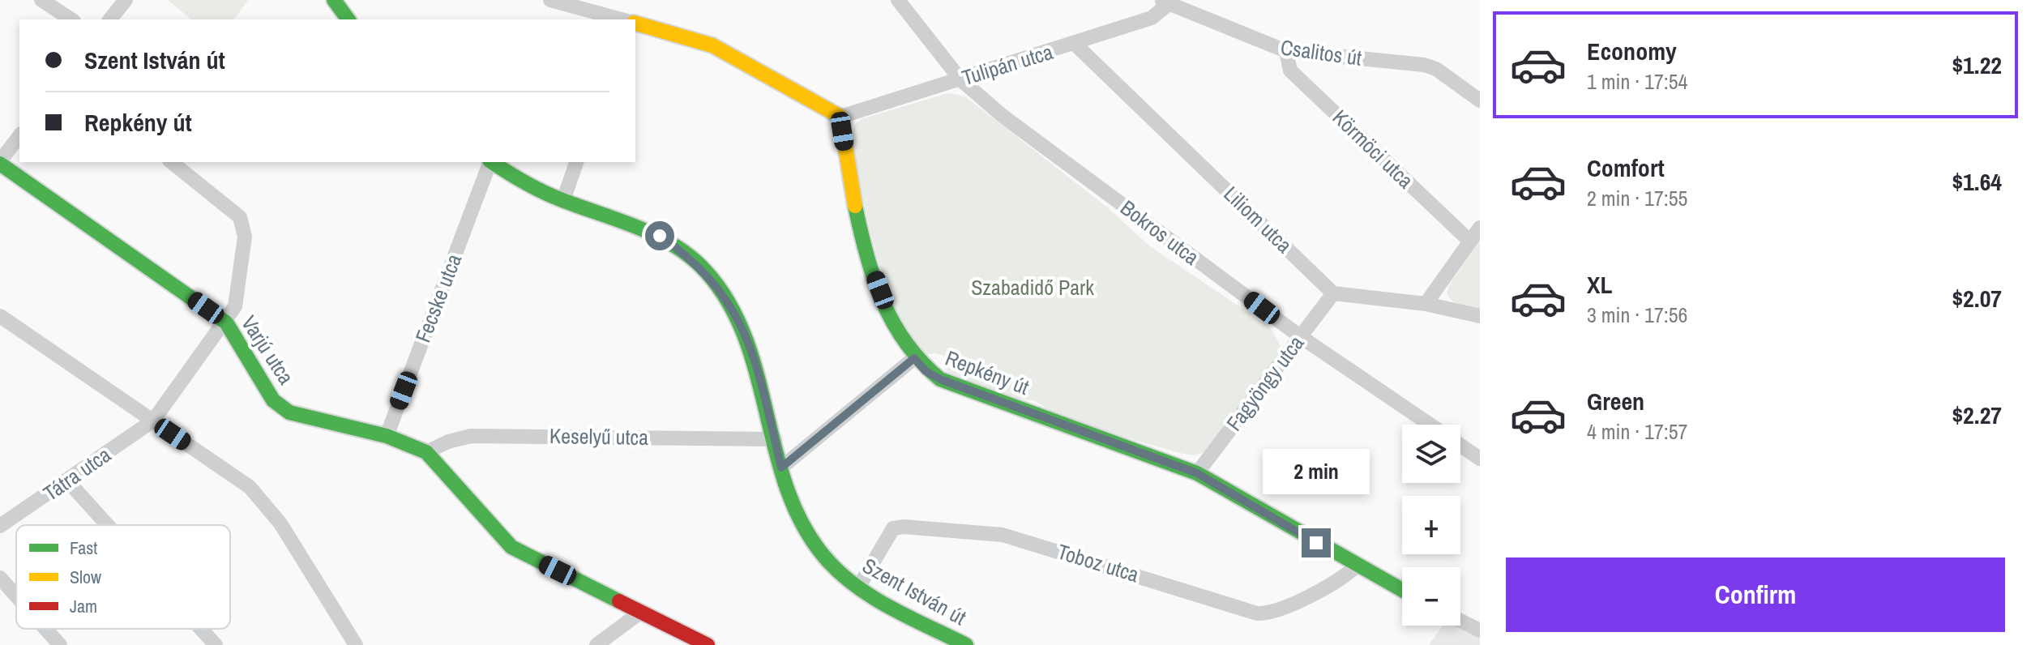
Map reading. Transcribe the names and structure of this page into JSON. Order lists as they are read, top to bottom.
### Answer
{
  "streets": {
    "street": [
      "Csalitos út",
      "Tulipán utca",
      "Körmöci utca",
      "Liliom utca",
      "Bokros utca",
      "Fecske utca",
      "Varjú utca",
      "Repkény út",
      "Fagyöngy utca",
      "Keselyű utca",
      "Tátra utca",
      "Toboz utca",
      "Szent István út"
    ]
  },
  "crossings": [
    ["Csalitos út", "Tulipán utca"],
    ["Csalitos út", "Körmöci utca"],
    ["Tulipán utca", "Liliom utca"],
    ["Tulipán utca", "Bokros utca"],
    ["Tulipán utca", "Repkény út"],
    ["Liliom utca", "Fagyöngy utca"],
    ["Bokros utca", "Fagyöngy utca"],
    ["Fecske utca", "Varjú utca"],
    ["Varjú utca", "Keselyű utca"],
    ["Varjú utca", "Tátra utca"],
    ["Repkény út", "Fagyöngy utca"],
    ["Repkény út", "Toboz utca"],
    ["Keselyű utca", "Szent István út"],
    ["Toboz utca", "Szent István út"]
  ],
  "parks": ["Szabadidő Park"],
  "legend": ["Fast", "Slow", "Jam"],
  "page": {
    "list": [
      {
        "name": "Economy",
        "note": "1 min · 17:54",
        "value": "$1.22"
      },
      {
        "name": "Comfort",
        "note": "2 min · 17:55",
        "value": "$1.64"
      },
      {
        "name": "XL",
        "note": "3 min · 17:56",
        "value": "$2.07"
      },
      {
        "name": "Green",
        "note": "4 min · 17:57",
        "value": "$2.27"
      }
    ],
    "banner": ["Szent István út", "Repkény út"],
    "map_buttons": ["+", "−"],
    "bubble": "2 min",
    "buttons": "Confirm"
  }
}
